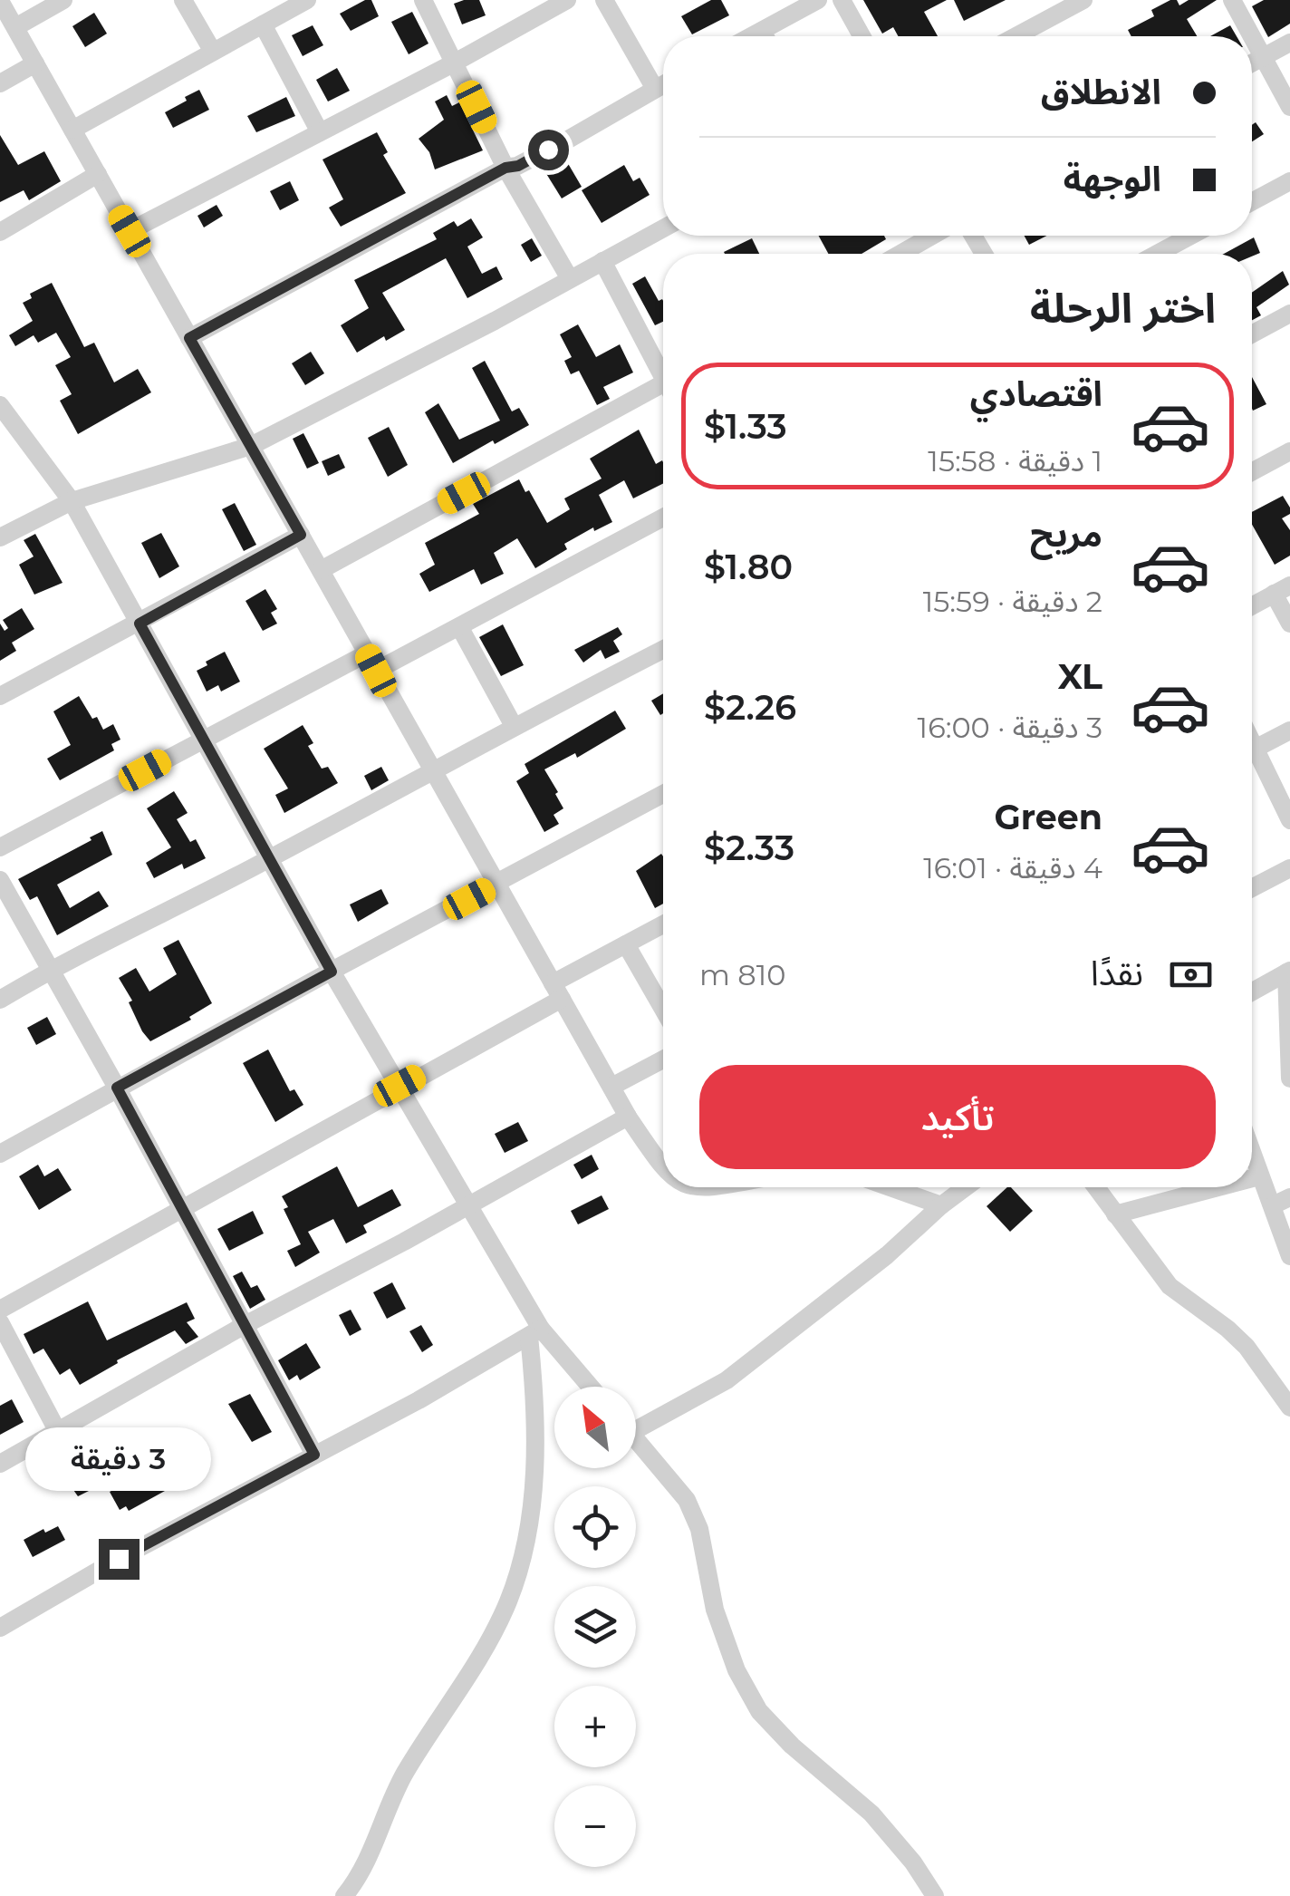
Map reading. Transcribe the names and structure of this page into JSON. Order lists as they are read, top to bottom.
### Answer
{
  "north": "top left",
  "page": {
    "banner": ["الانطلاق", "الوجهة"],
    "heading": "اختر الرحلة",
    "list": [
      {
        "name": "اقتصادي",
        "note": "1 دقيقة · 15:58",
        "value": "$1.33"
      },
      {
        "name": "مريح",
        "note": "2 دقيقة · 15:59",
        "value": "$1.80"
      },
      {
        "name": "XL",
        "note": "3 دقيقة · 16:00",
        "value": "$2.26"
      },
      {
        "name": "Green",
        "note": "4 دقيقة · 16:01",
        "value": "$2.33"
      }
    ],
    "pay": ["نقدًا", "810 m"],
    "buttons": "تأكيد",
    "map_buttons": ["+", "−"],
    "bubble": "3 دقيقة"
  }
}
